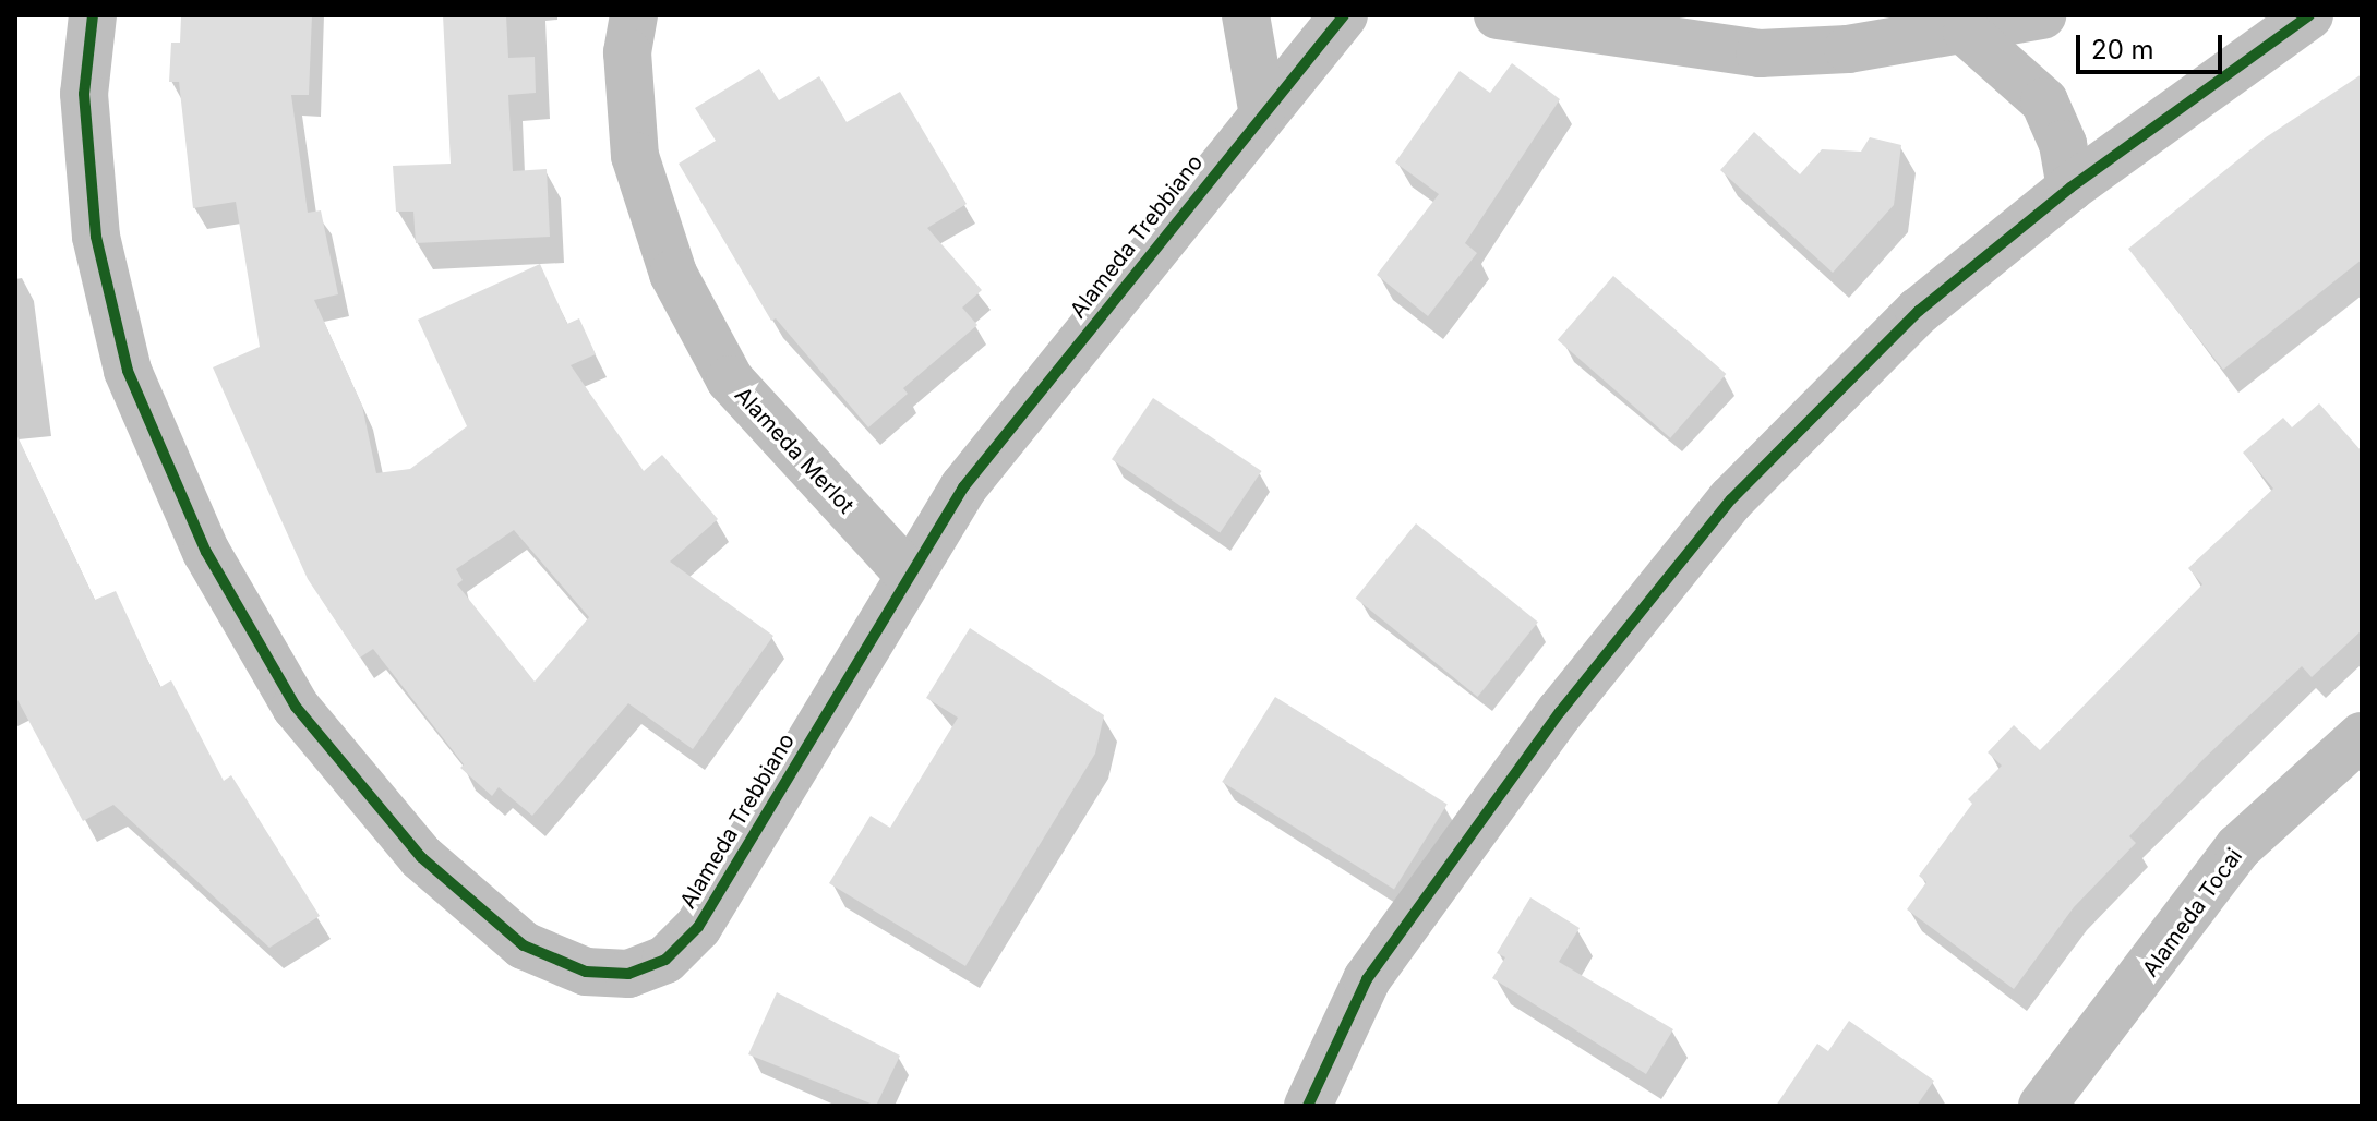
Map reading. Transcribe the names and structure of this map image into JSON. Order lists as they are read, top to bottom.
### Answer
{
  "streets": {
    "street": ["Alameda Trebbiano", "Alameda Merlot", "Alameda Tocai"]
  },
  "crossings": [
    ["Alameda Trebbiano", "Alameda Merlot"]
  ],
  "scale_bar": "20 m"
}
